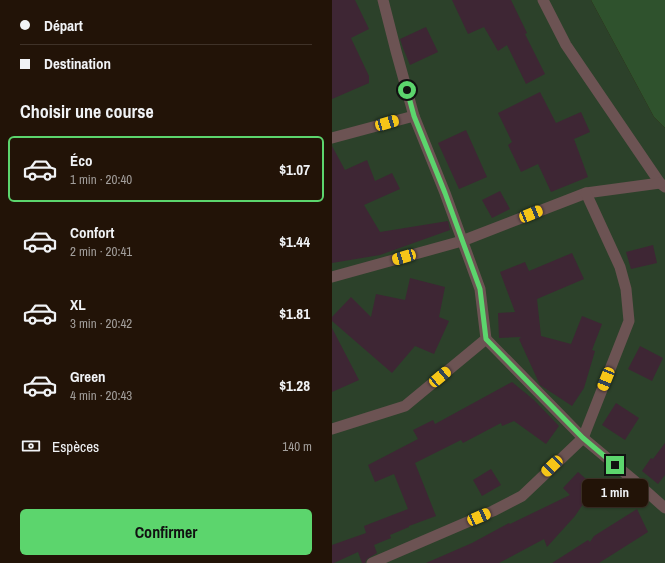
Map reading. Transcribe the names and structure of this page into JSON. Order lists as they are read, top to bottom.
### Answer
{
  "page": {
    "banner": ["Départ", "Destination"],
    "heading": "Choisir une course",
    "list": [
      {
        "name": "Éco",
        "note": "1 min · 20:40",
        "value": "$1.07"
      },
      {
        "name": "Confort",
        "note": "2 min · 20:41",
        "value": "$1.44"
      },
      {
        "name": "XL",
        "note": "3 min · 20:42",
        "value": "$1.81"
      },
      {
        "name": "Green",
        "note": "4 min · 20:43",
        "value": "$1.28"
      }
    ],
    "pay": ["Espèces", "140 m"],
    "bubble": "1 min",
    "buttons": "Confirmer"
  }
}
